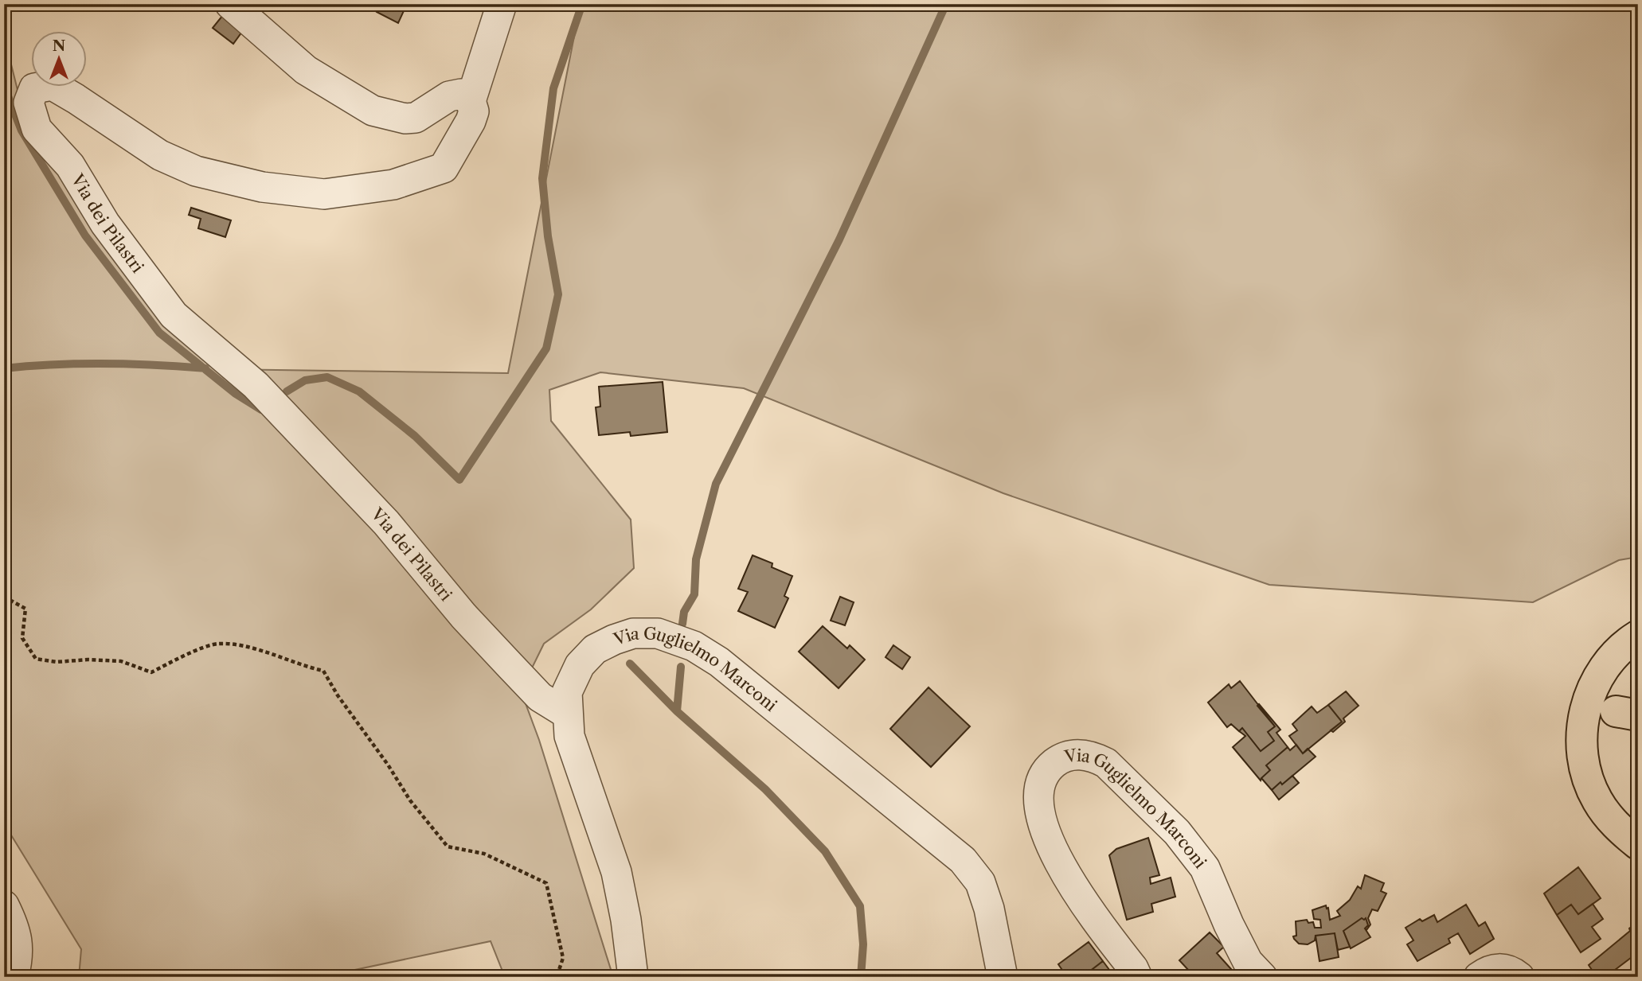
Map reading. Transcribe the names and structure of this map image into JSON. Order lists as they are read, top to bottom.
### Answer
{
  "streets": {
    "street": ["Via dei Pilastri", "Via Guglielmo Marconi"]
  },
  "crossings": [
    ["Via dei Pilastri", "Via Guglielmo Marconi"]
  ],
  "north": "top"
}
